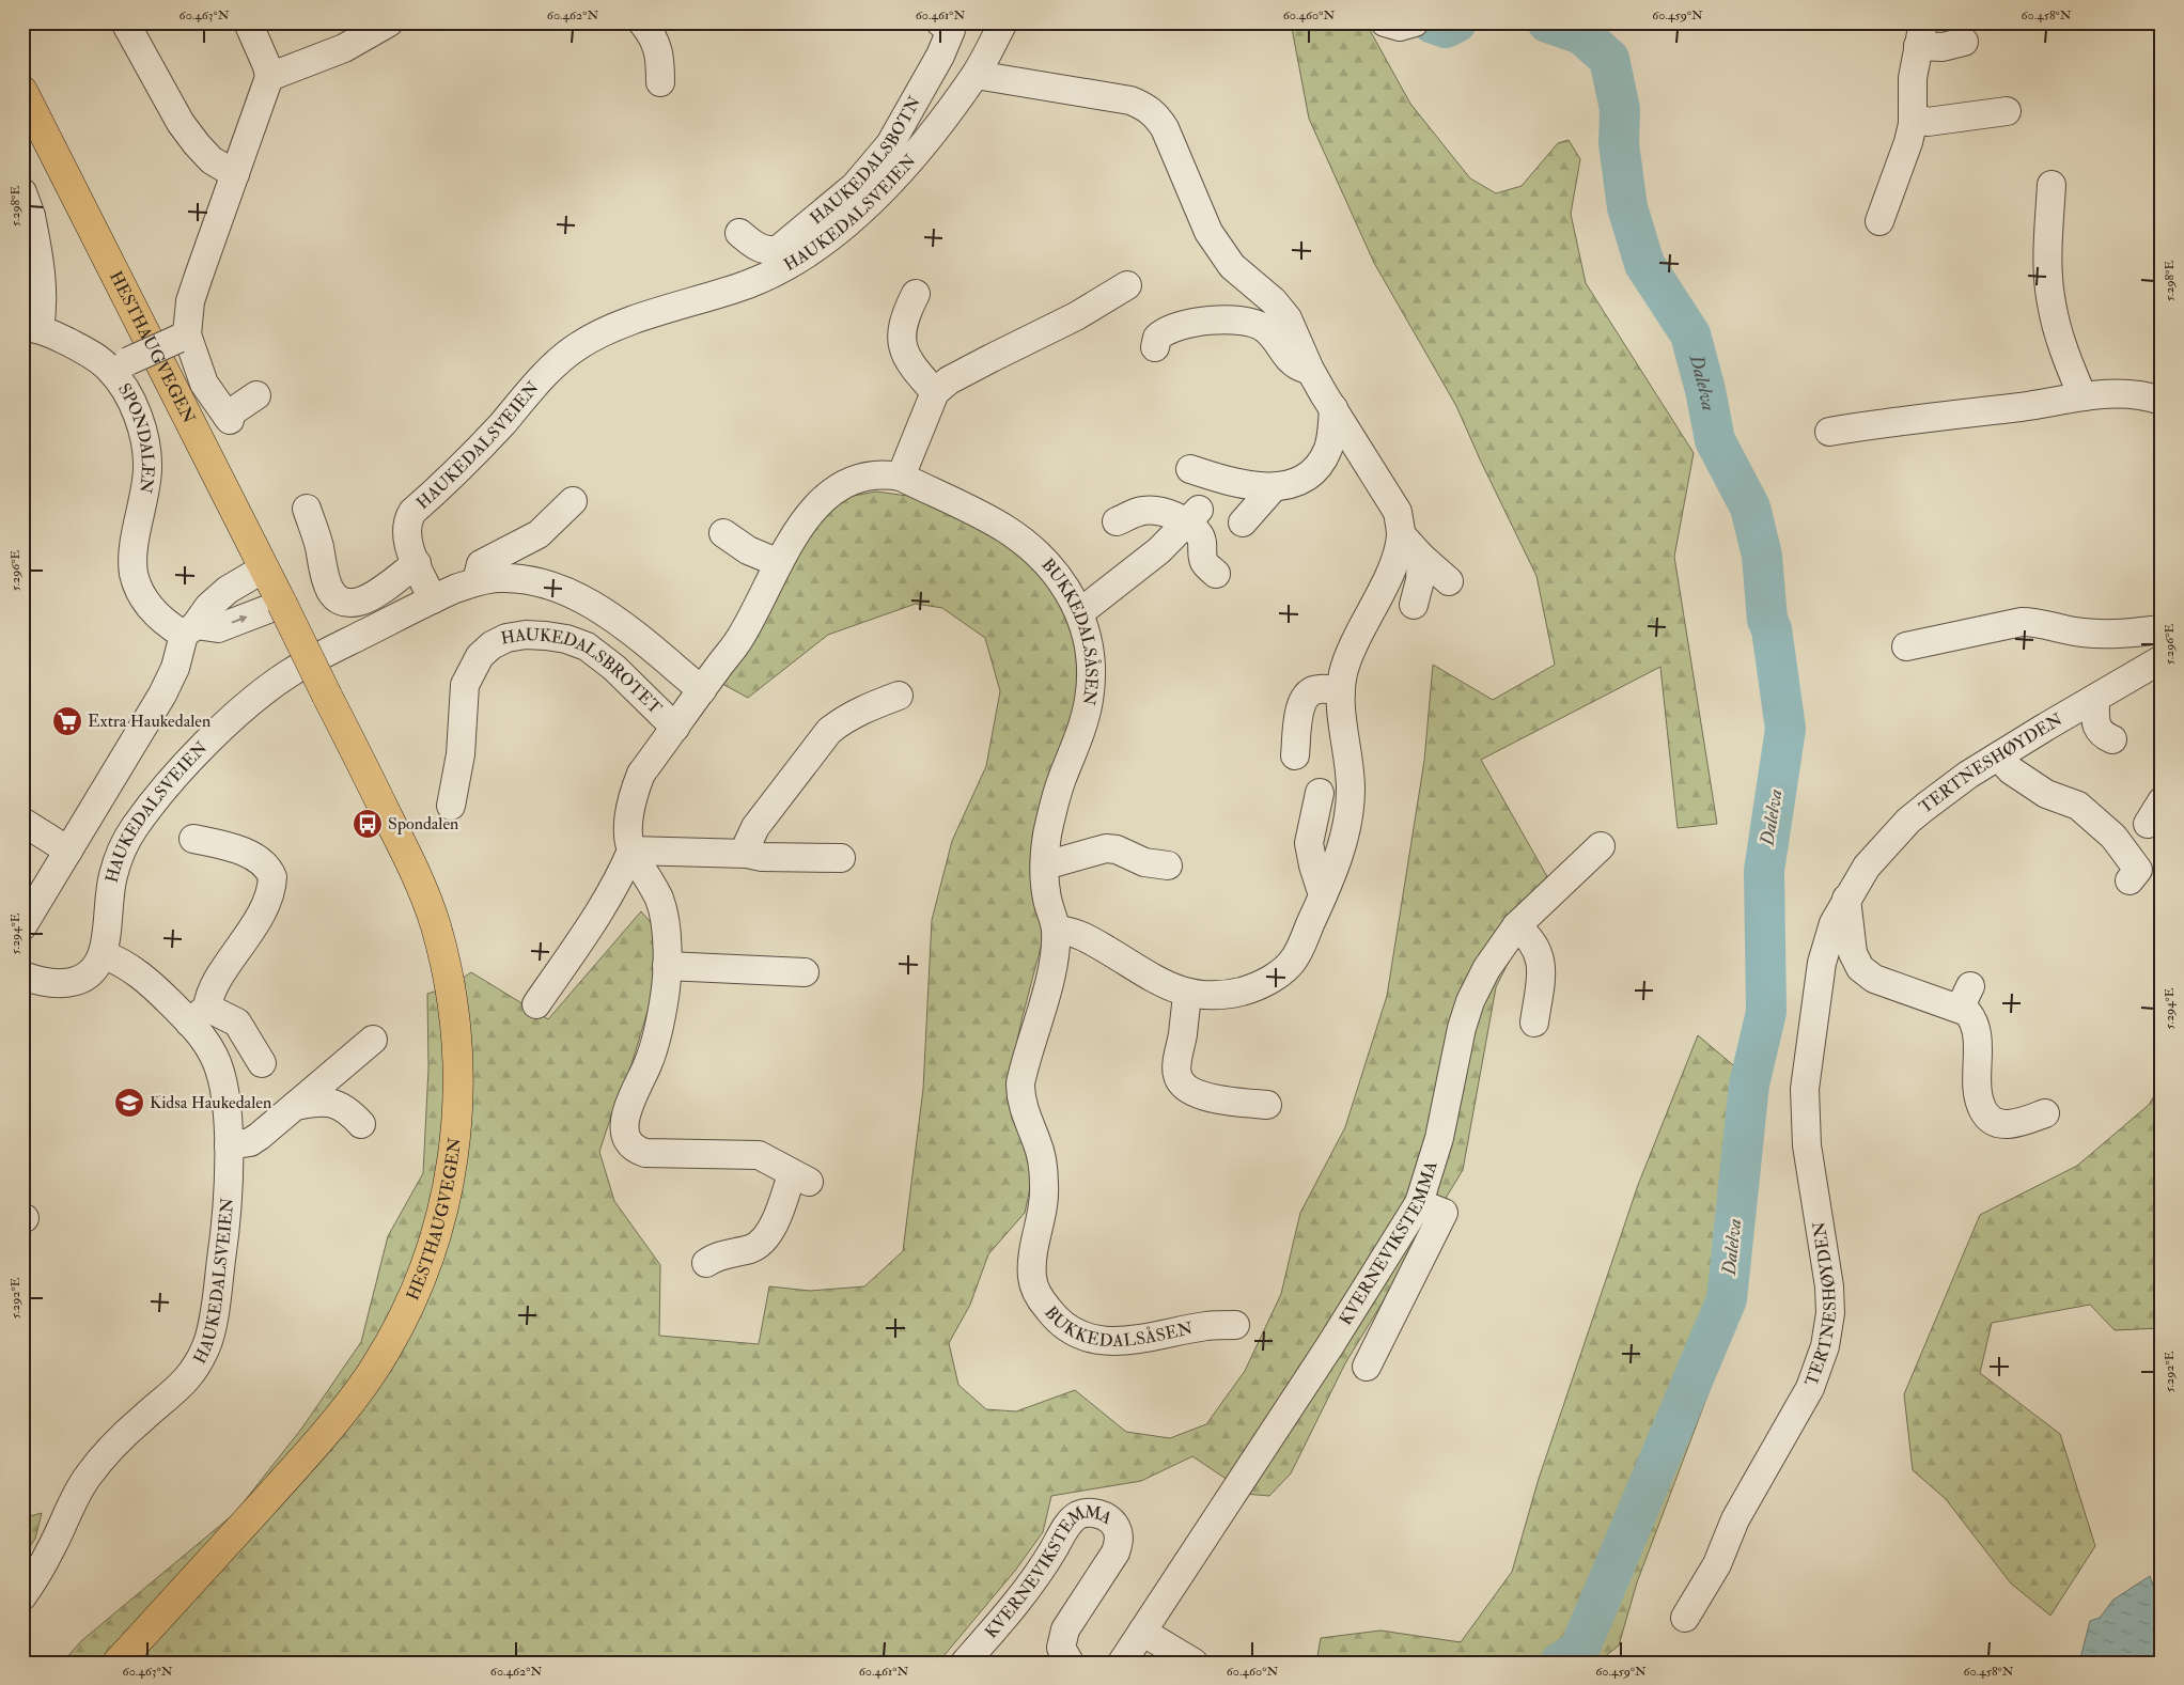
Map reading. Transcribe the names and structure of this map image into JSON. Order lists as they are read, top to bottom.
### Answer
{
  "streets": {
    "main road": ["HESTHAUGVEGEN"],
    "street": [
      "HAUKEDALSBOTN",
      "HAUKEDALSVEIEN",
      "SPONDALEN",
      "BUKKEDALSÅSEN",
      "HAUKEDALSBROTET",
      "TERTNESHØYDEN",
      "KVERNEVIKSTEMMA"
    ]
  },
  "crossings": [
    ["BUKKEDALSÅSEN", "HAUKEDALSBROTET"]
  ],
  "water": ["Dalelva"],
  "places": {
    "supermarket": ["Extra Haukedalen"],
    "bus stop": ["Spondalen"],
    "school or university": ["Kidsa Haukedalen"]
  },
  "coordinates": [
    "60.463°N",
    "60.462°N",
    "60.461°N",
    "60.460°N",
    "60.459°N",
    "60.458°N",
    "5.298°E",
    "5.296°E",
    "5.294°E",
    "5.292°E"
  ]
}
